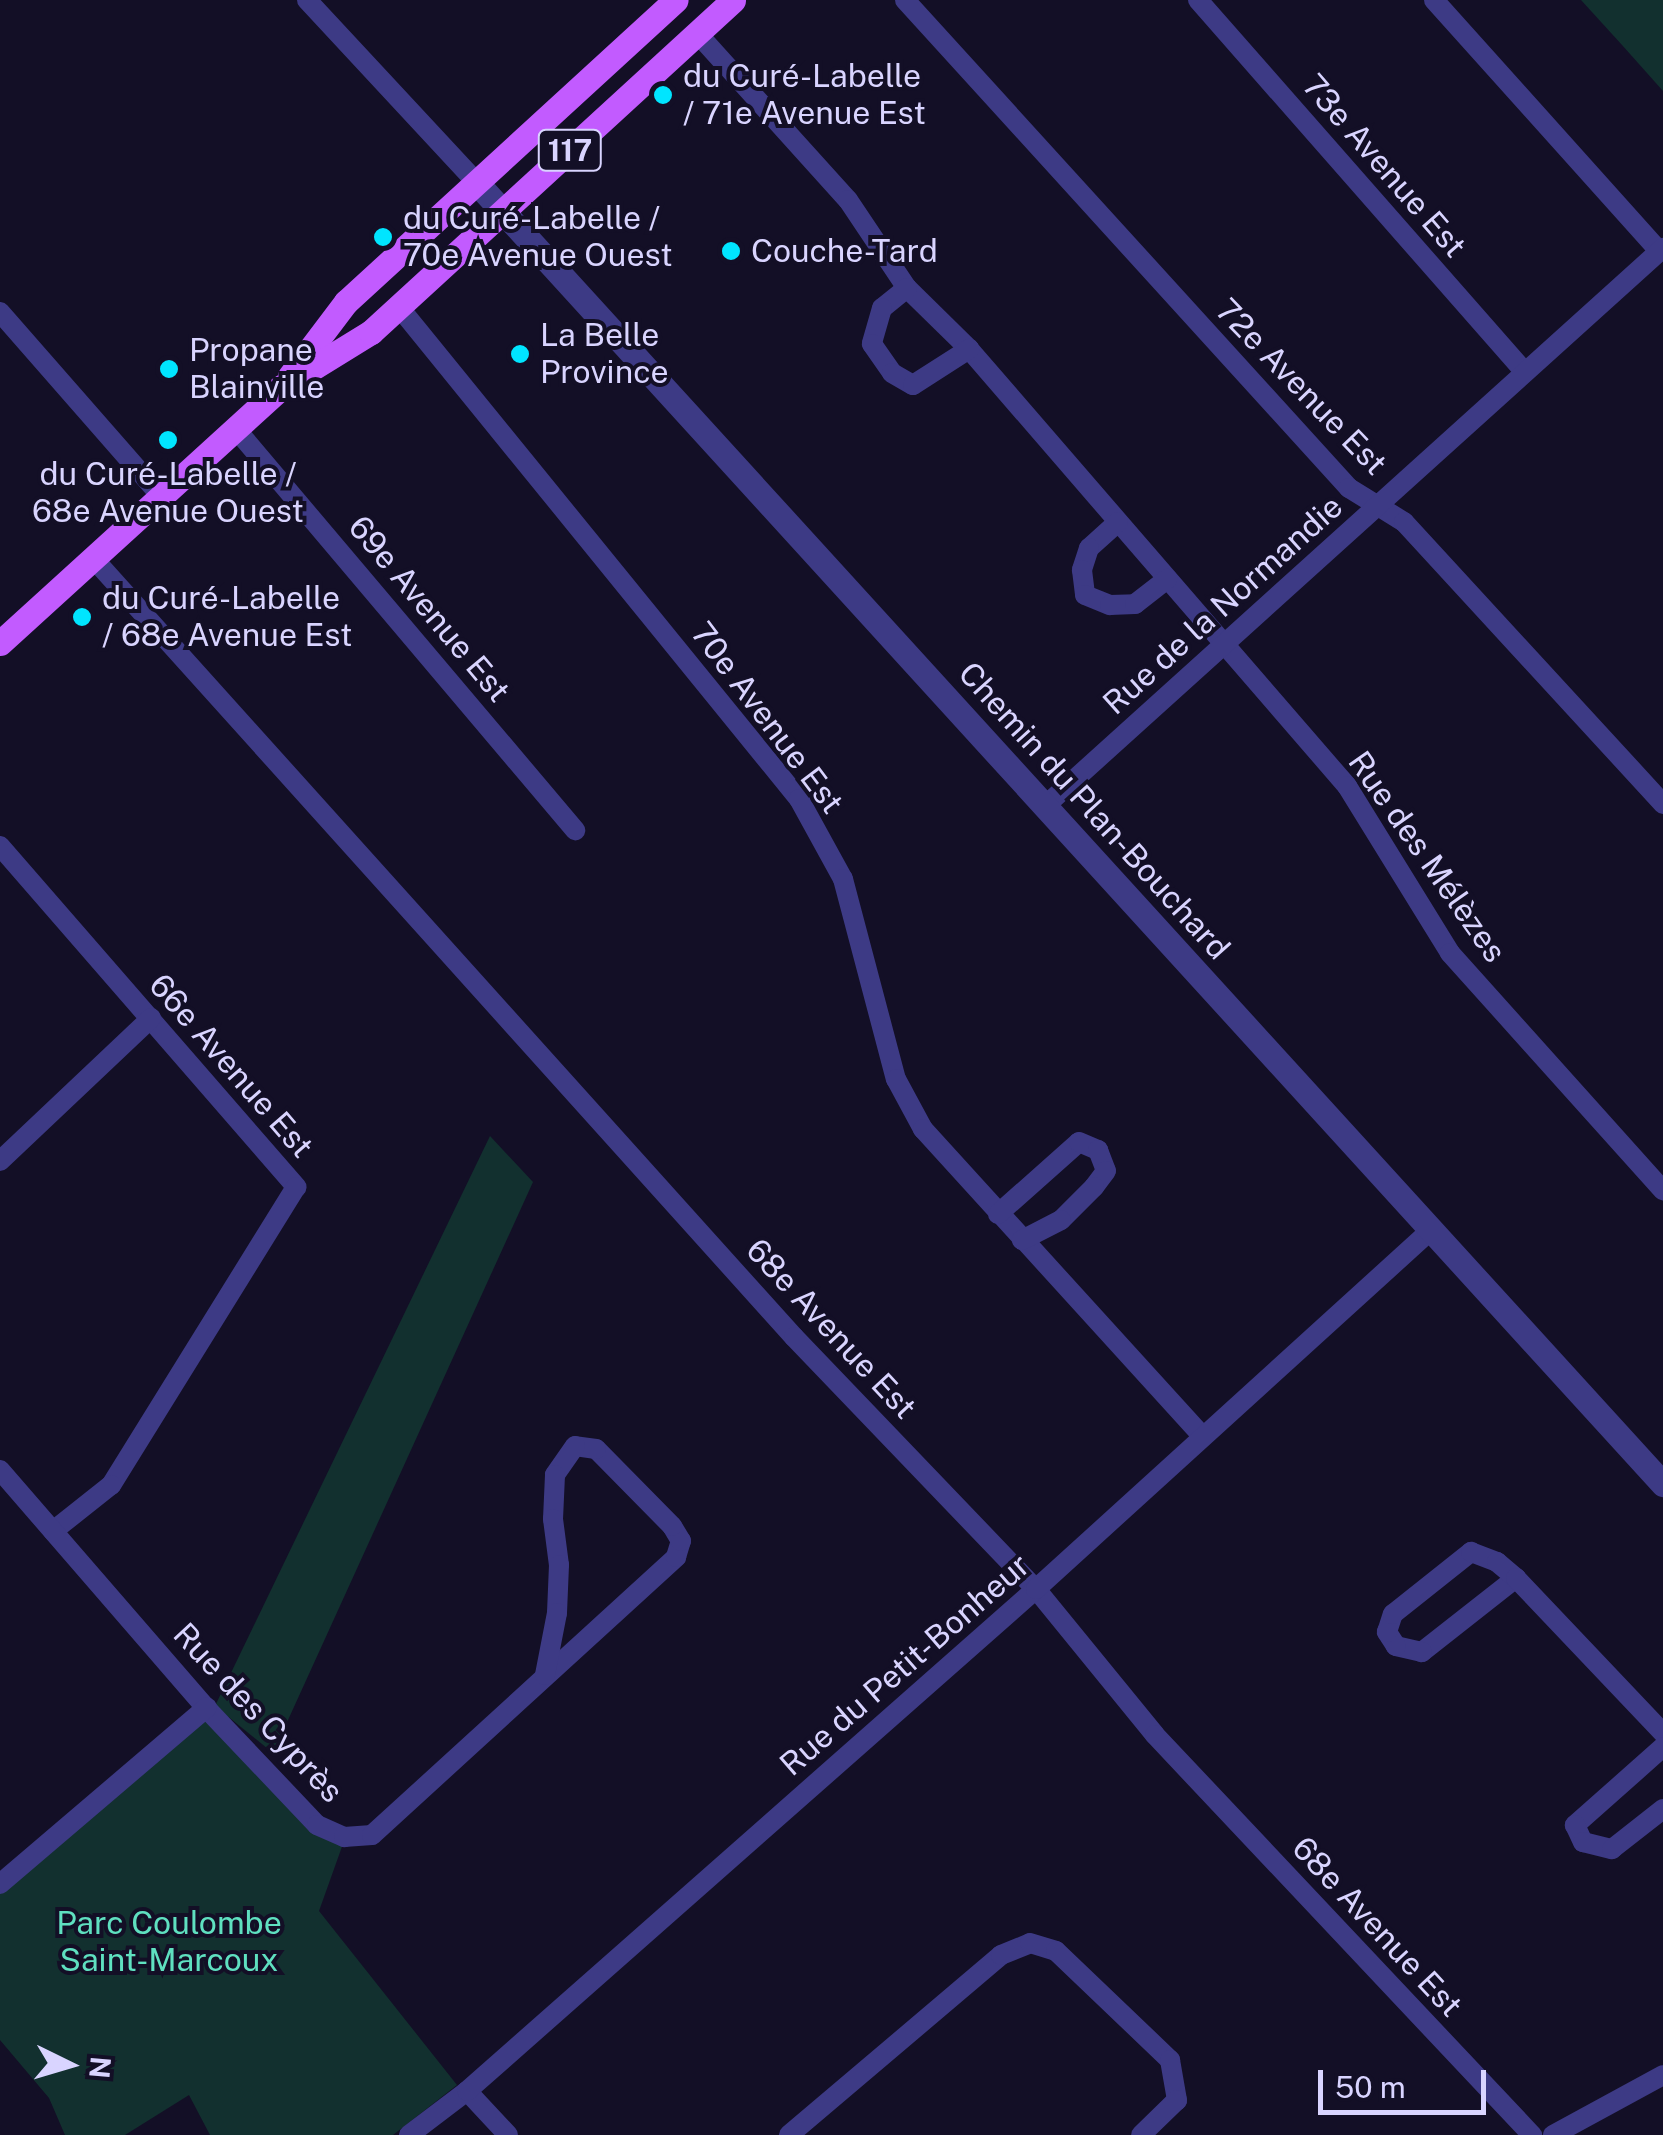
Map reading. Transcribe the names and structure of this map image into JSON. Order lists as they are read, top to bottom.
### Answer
{
  "streets": {
    "main road": ["117"],
    "street": [
      "73e Avenue Est",
      "72e Avenue Est",
      "Rue de la Normandie",
      "69e Avenue Est",
      "70e Avenue Est",
      "Chemin du Plan-Bouchard",
      "Rue des Mélèzes",
      "66e Avenue Est",
      "68e Avenue Est",
      "Rue du Petit-Bonheur",
      "Rue des Cyprès"
    ]
  },
  "crossings": [
    ["117", "69e Avenue Est"],
    ["117", "70e Avenue Est"],
    ["117", "Chemin du Plan-Bouchard"],
    ["117", "Rue des Mélèzes"],
    ["117", "68e Avenue Est"],
    ["73e Avenue Est", "Rue de la Normandie"],
    ["72e Avenue Est", "Rue de la Normandie"],
    ["Rue de la Normandie", "Chemin du Plan-Bouchard"],
    ["Rue de la Normandie", "Rue des Mélèzes"],
    ["70e Avenue Est", "Rue du Petit-Bonheur"],
    ["Chemin du Plan-Bouchard", "Rue du Petit-Bonheur"],
    ["66e Avenue Est", "Rue des Cyprès"],
    ["68e Avenue Est", "Rue du Petit-Bonheur"]
  ],
  "parks": ["Parc Coulombe Saint-Marcoux"],
  "places": [
    "du Curé-Labelle / 71e Avenue Est",
    "du Curé-Labelle / 70e Avenue Ouest",
    "Couche-Tard",
    "La Belle Province",
    "Propane Blainville",
    "du Curé-Labelle / 68e Avenue Ouest",
    "du Curé-Labelle / 68e Avenue Est"
  ],
  "scale_bar": "50 m",
  "north": "right"
}
